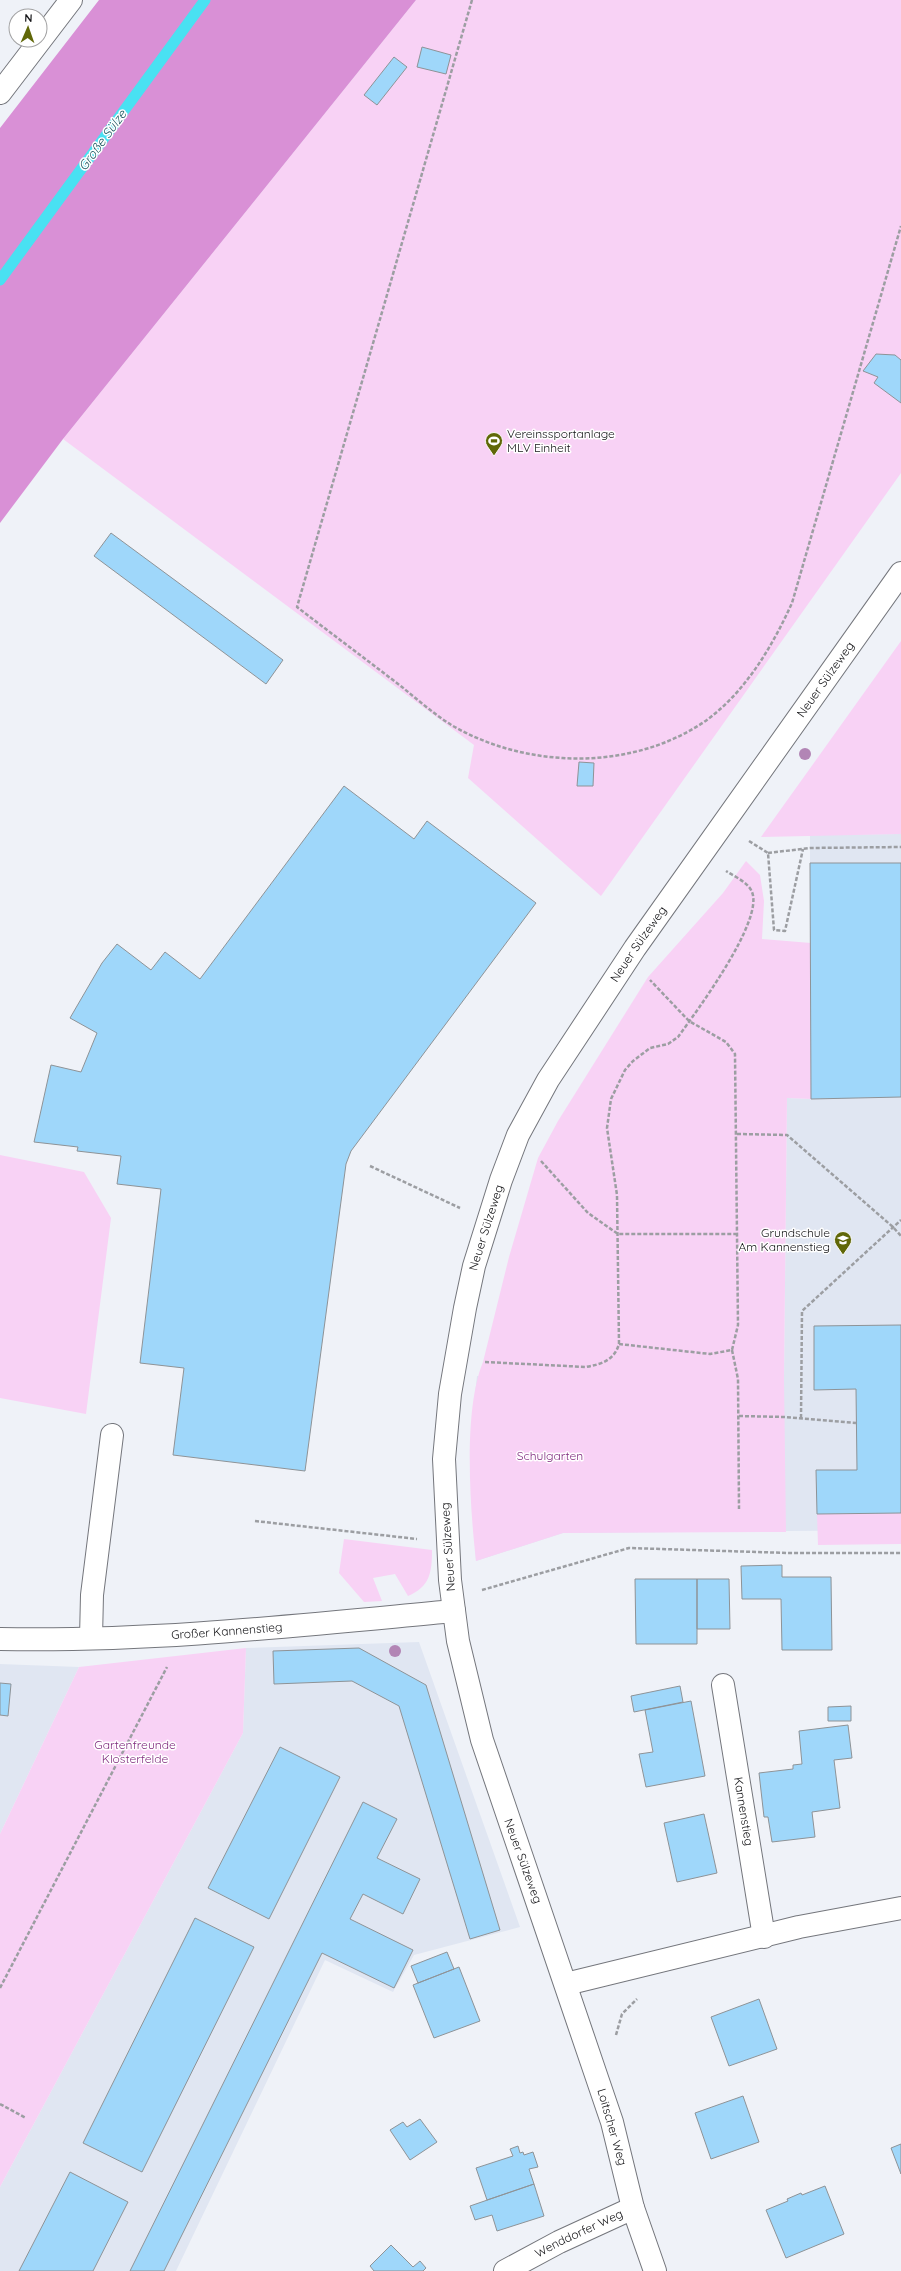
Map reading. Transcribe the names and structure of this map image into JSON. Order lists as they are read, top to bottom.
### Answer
{
  "streets": {
    "street": [
      "Neuer Sülzeweg",
      "Großer Kannenstieg",
      "Kannenstieg",
      "Loitscher Weg",
      "Wenddorfer Weg"
    ]
  },
  "crossings": [
    ["Neuer Sülzeweg", "Großer Kannenstieg"],
    ["Neuer Sülzeweg", "Loitscher Weg"],
    ["Loitscher Weg", "Wenddorfer Weg"]
  ],
  "water": ["Große Sülze"],
  "parks": ["Schulgarten", "Gartenfreunde Klosterfelde"],
  "places": {
    "sports": ["Vereinssportanlage MLV Einheit"],
    "school or university": ["Grundschule Am Kannenstieg"]
  },
  "north": "top"
}
